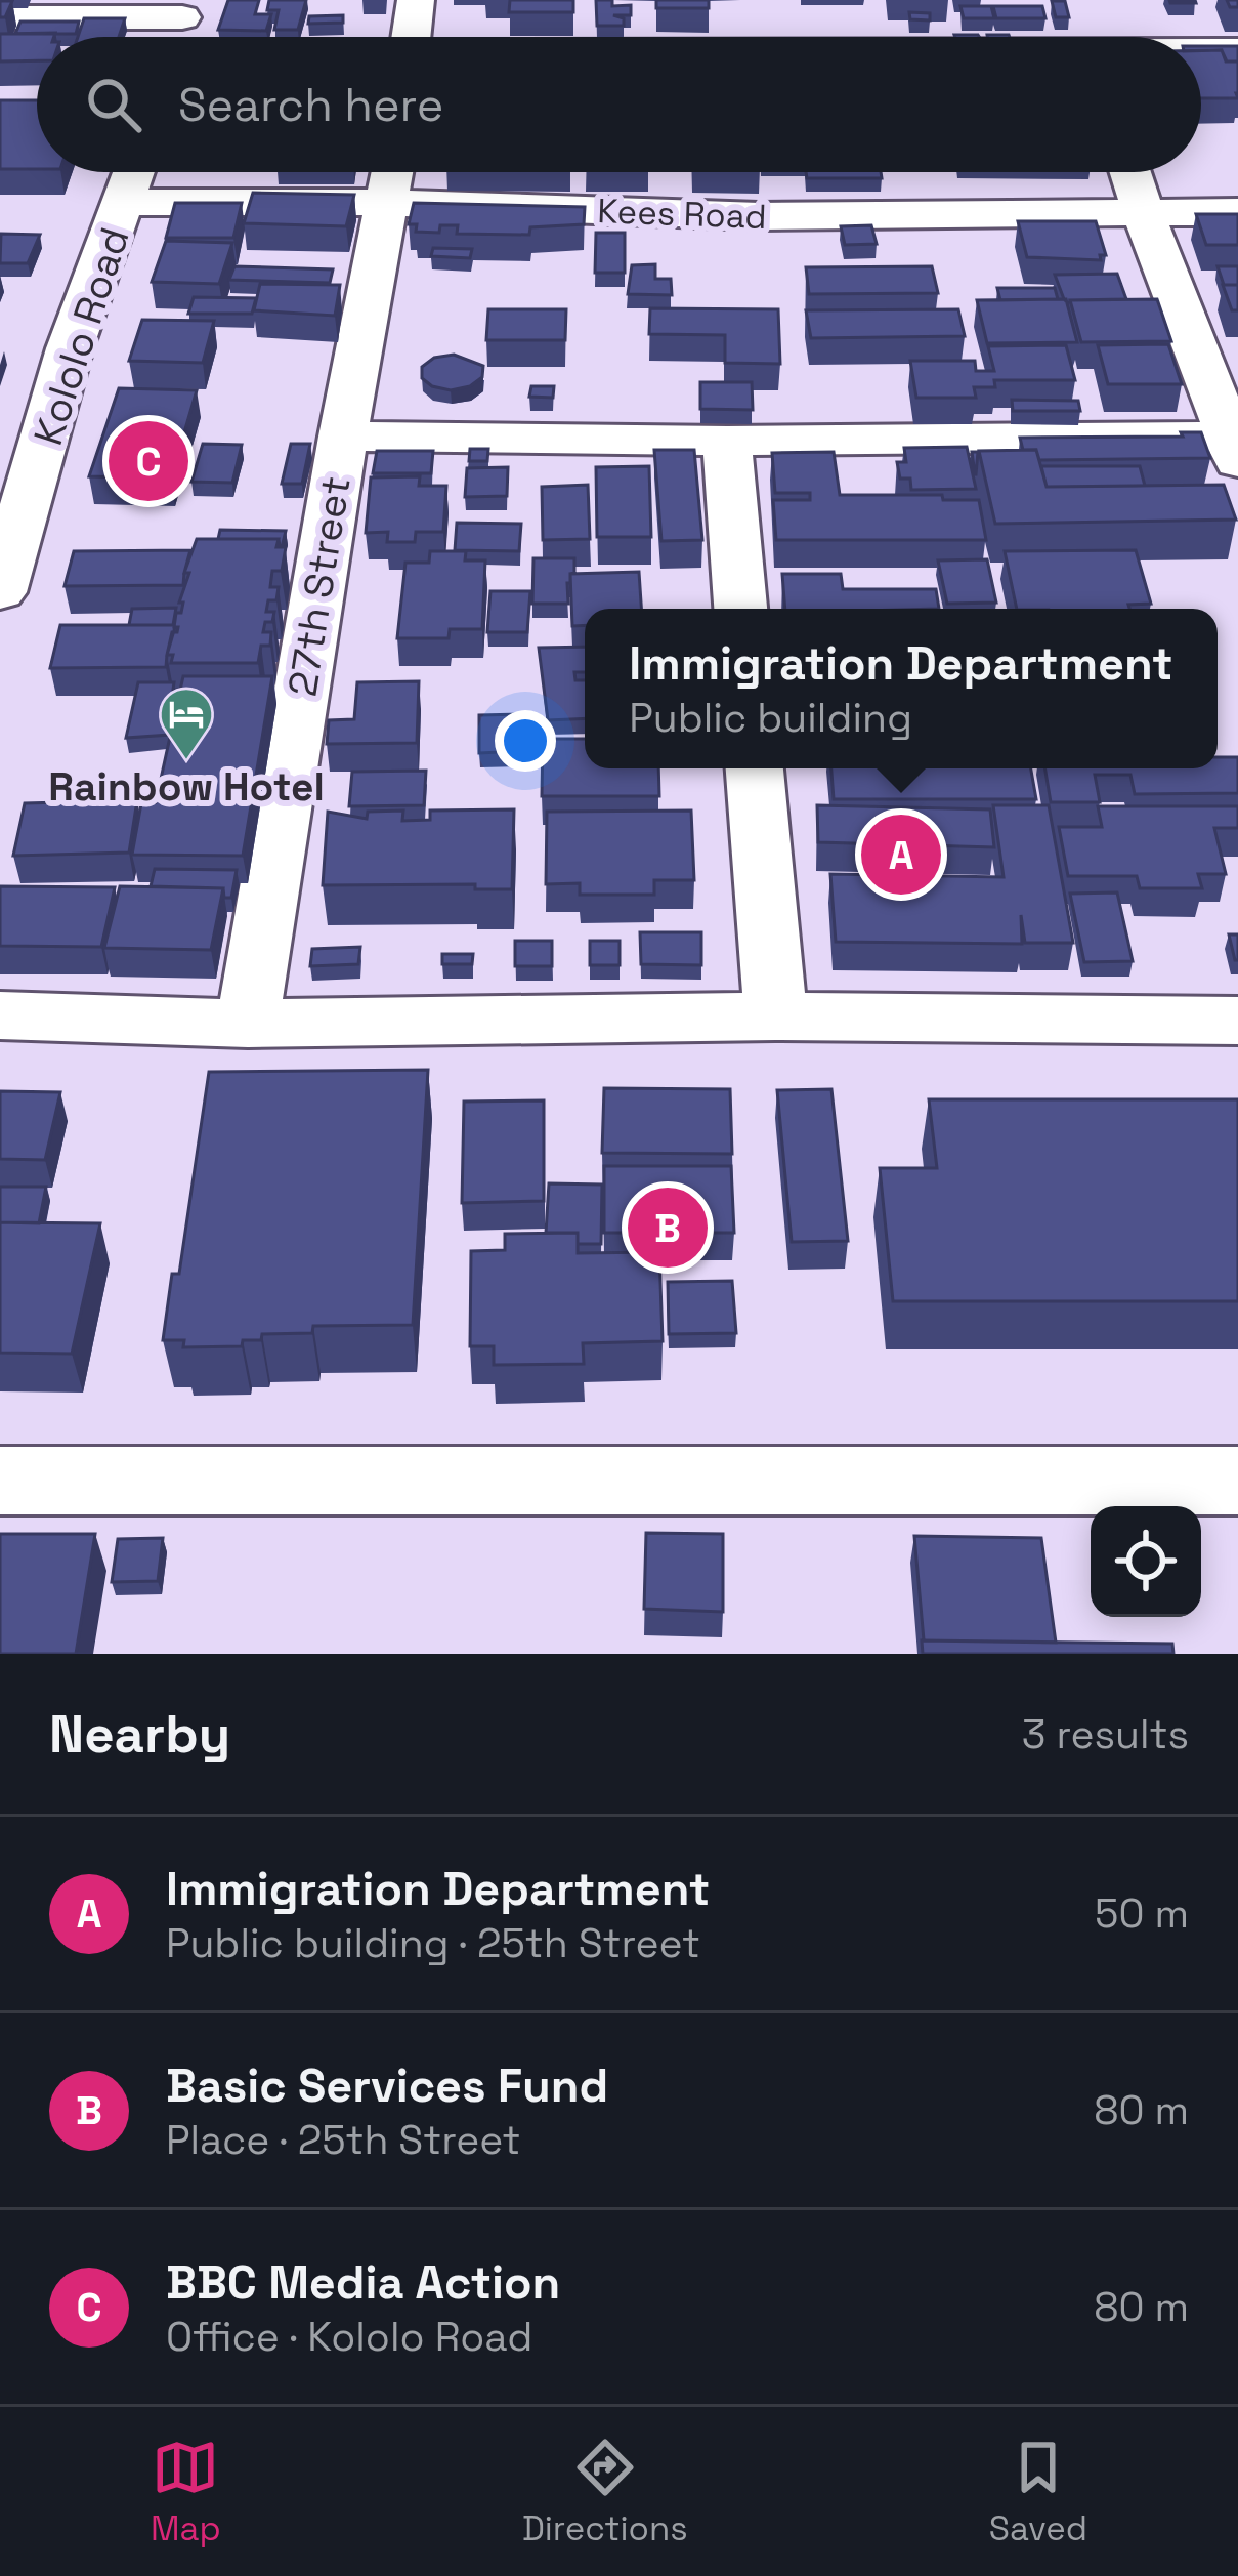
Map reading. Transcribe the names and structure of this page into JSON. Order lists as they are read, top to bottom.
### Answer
{
  "streets": {
    "street": ["Kees Road", "Kololo Road", "27th Street"]
  },
  "crossings": [
    ["Kees Road", "Kololo Road"],
    ["Kees Road", "27th Street"]
  ],
  "places": {
    "hotel": ["Rainbow Hotel"]
  },
  "page": {
    "search": "Search here",
    "pins": ["C", "A", "B"],
    "popup": ["Immigration Department", "Public building"],
    "heading": ["Nearby", "3 results"],
    "list": [
      {
        "mark": "A",
        "name": "Immigration Department",
        "note": "Public building · 25th Street",
        "value": "50 m"
      },
      {
        "mark": "B",
        "name": "Basic Services Fund",
        "note": "Place · 25th Street",
        "value": "80 m"
      },
      {
        "mark": "C",
        "name": "BBC Media Action",
        "note": "Office · Kololo Road",
        "value": "80 m"
      }
    ],
    "nav": ["Map", "Directions", "Saved"]
  }
}
